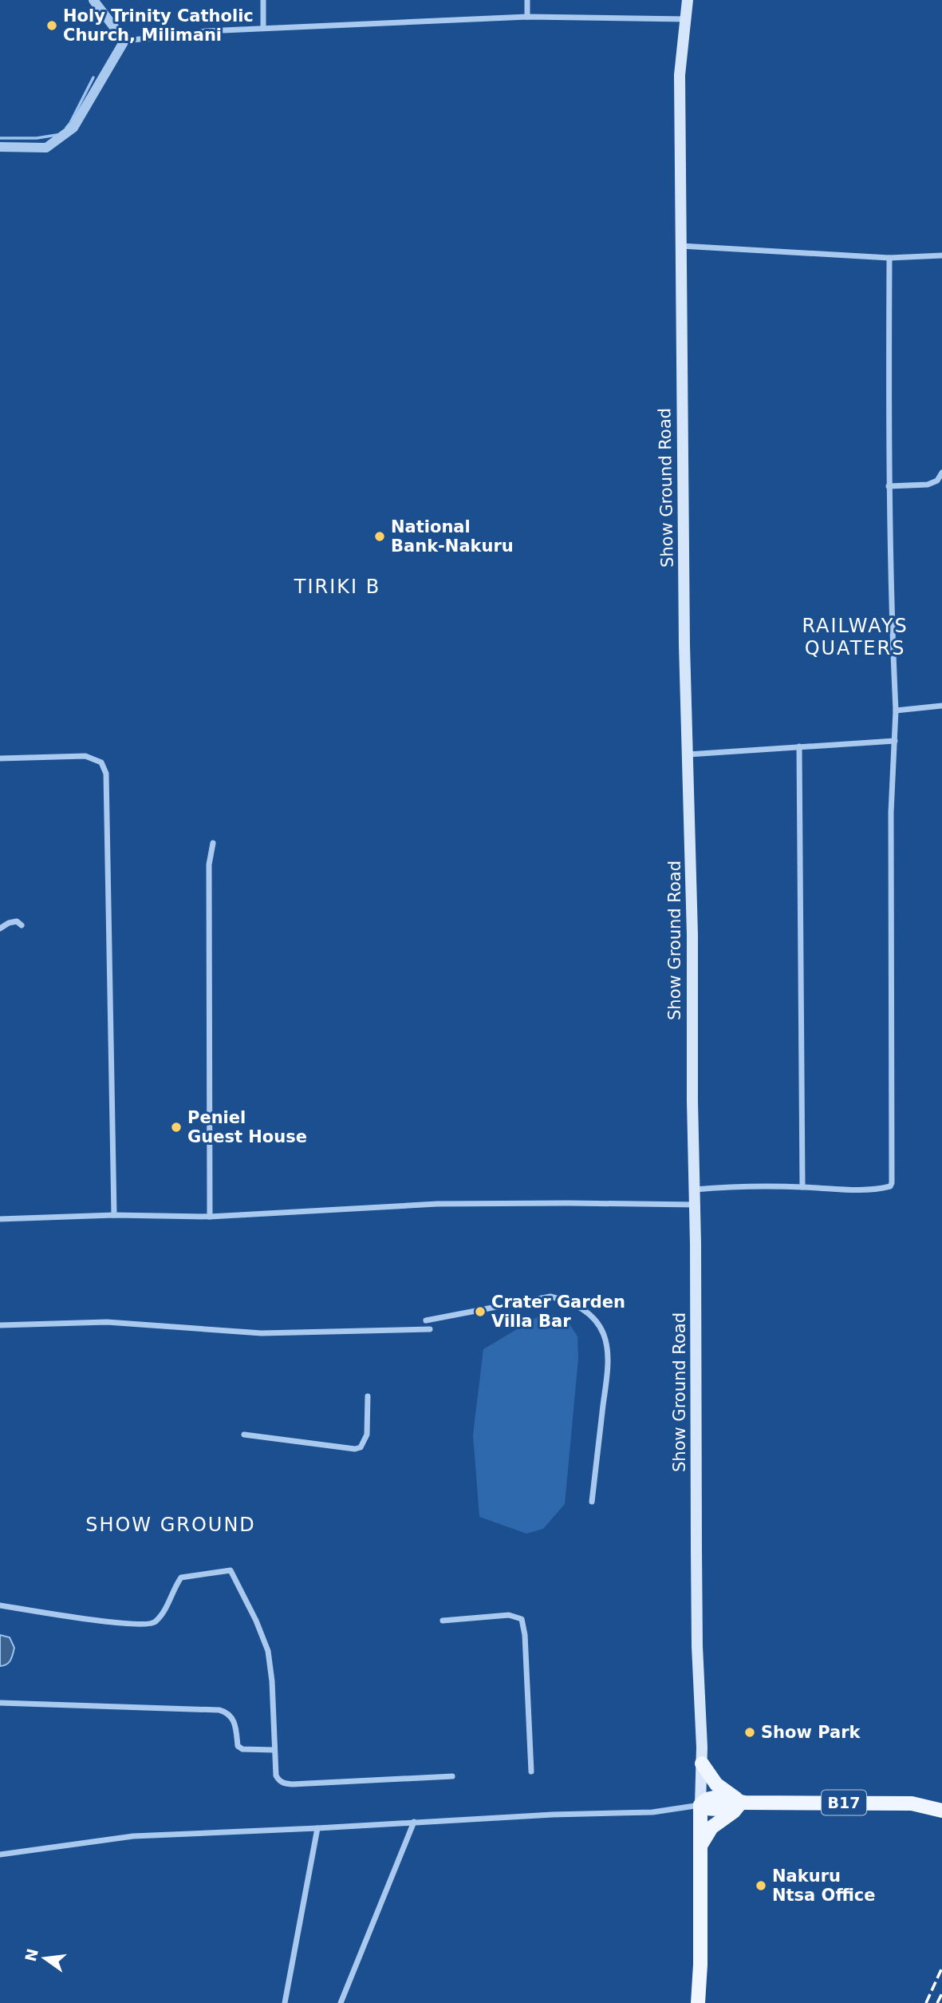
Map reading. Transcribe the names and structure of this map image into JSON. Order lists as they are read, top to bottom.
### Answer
{
  "streets": {
    "main road": ["Show Ground Road", "B17"]
  },
  "crossings": [
    ["Show Ground Road", "B17"]
  ],
  "districts": ["TIRIKI B", "RAILWAYS QUATERS", "SHOW GROUND"],
  "places": [
    "Holy Trinity Catholic Church, Milimani",
    "National Bank-Nakuru",
    "Peniel Guest House",
    "Crater Garden Villa Bar",
    "Show Park",
    "Nakuru Ntsa Office"
  ],
  "north": "left"
}
